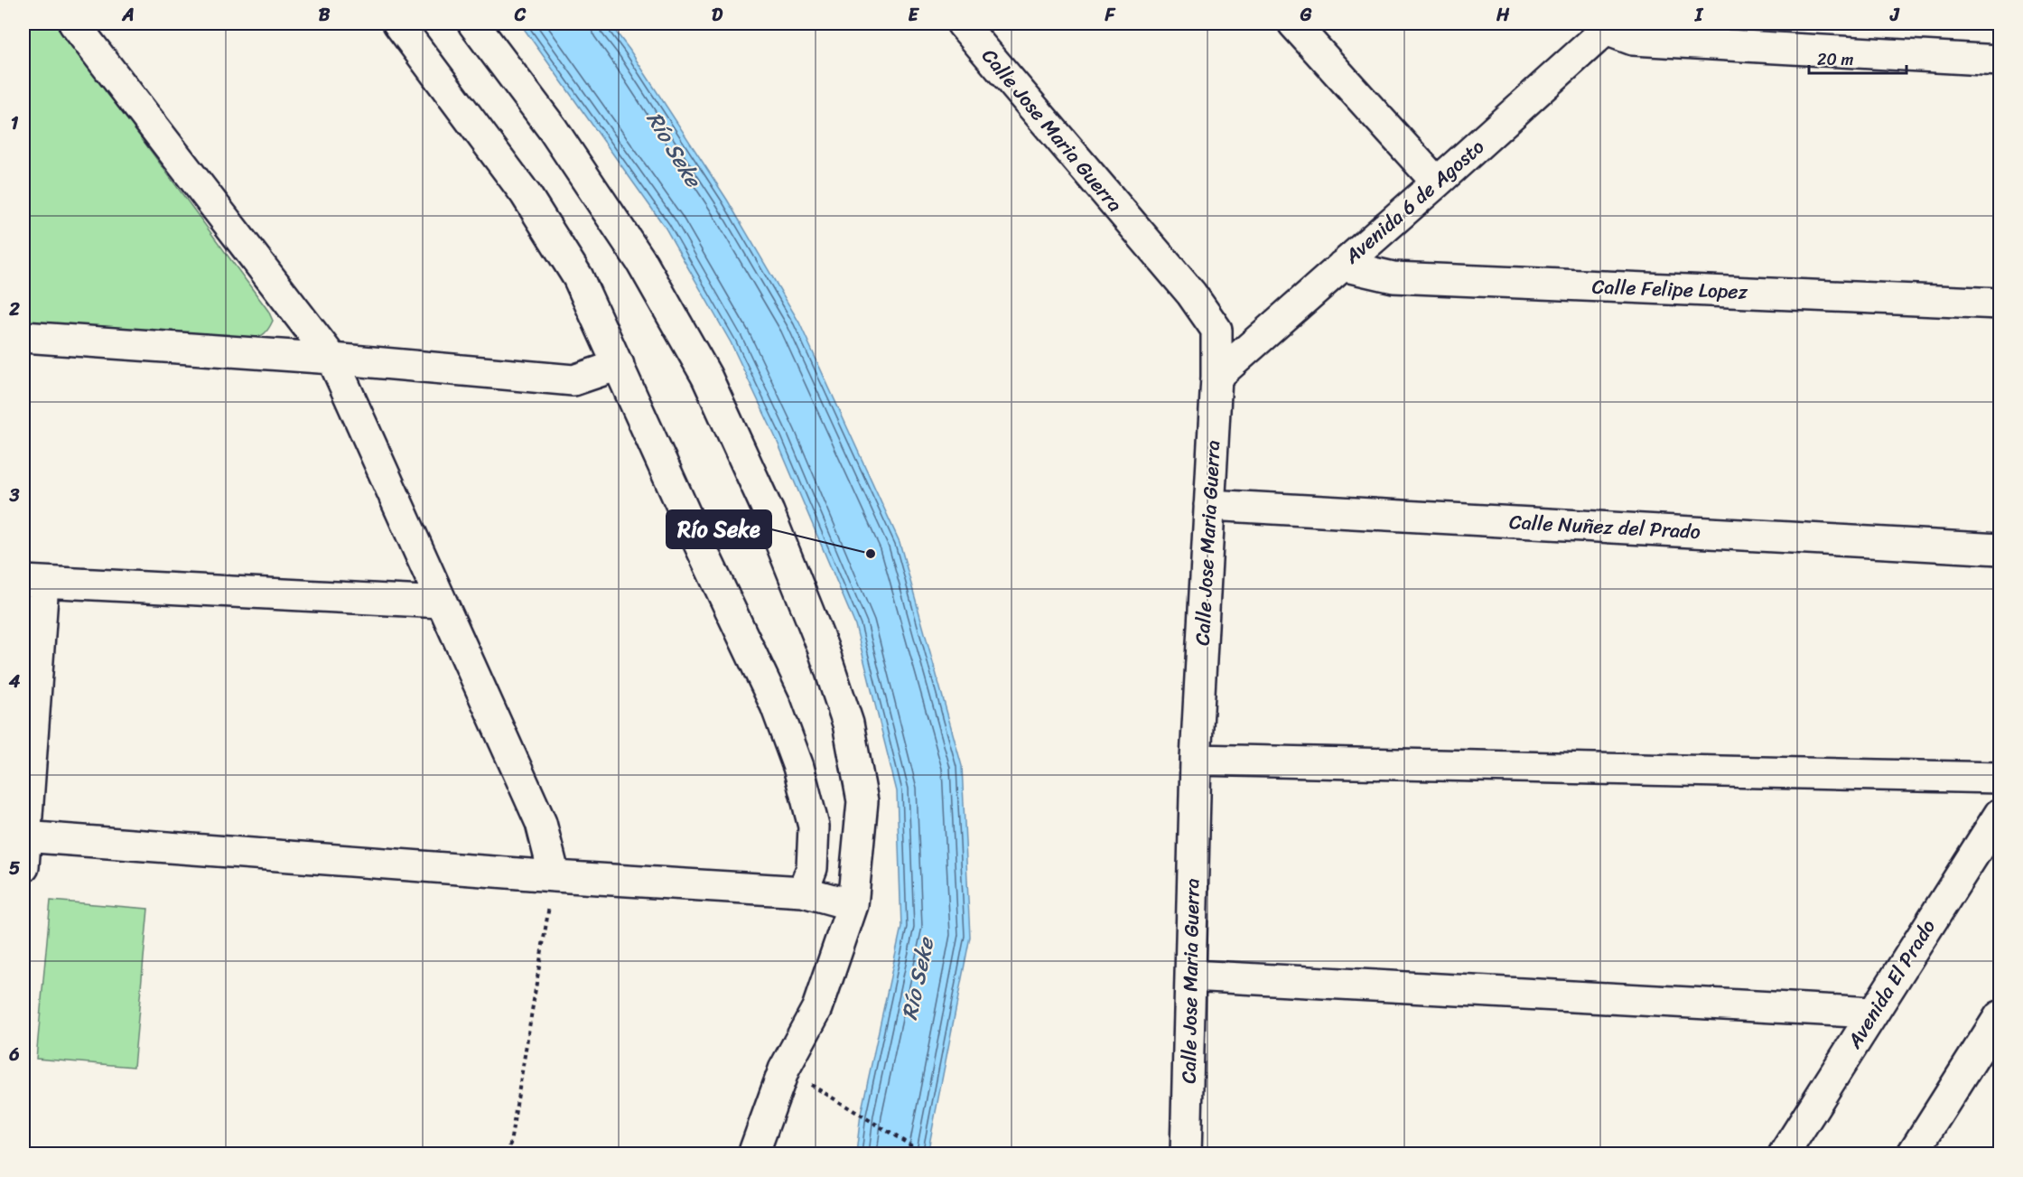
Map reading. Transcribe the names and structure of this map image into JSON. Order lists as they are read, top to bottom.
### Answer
{
  "streets": {
    "street": [
      "Calle Jose Maria Guerra",
      "Avenida 6 de Agosto",
      "Calle Felipe Lopez",
      "Calle Nuñez del Prado",
      "Avenida El Prado"
    ]
  },
  "crossings": [
    ["Calle Jose Maria Guerra", "Avenida 6 de Agosto"],
    ["Calle Jose Maria Guerra", "Calle Nuñez del Prado"],
    ["Avenida 6 de Agosto", "Calle Felipe Lopez"]
  ],
  "water": ["Río Seke"],
  "places": ["Río Seke"],
  "scale_bar": "20 m",
  "grid": {
    "columns": [
      "A",
      "B",
      "C",
      "D",
      "E",
      "F",
      "G",
      "H",
      "I",
      "J"
    ],
    "rows": [
      "1",
      "2",
      "3",
      "4",
      "5",
      "6"
    ]
  }
}
